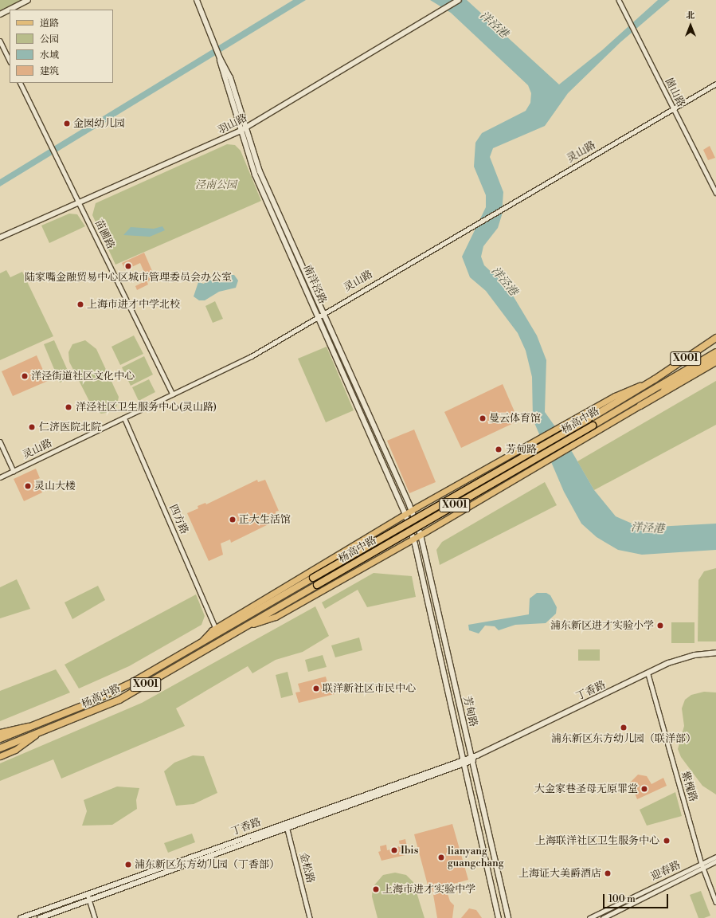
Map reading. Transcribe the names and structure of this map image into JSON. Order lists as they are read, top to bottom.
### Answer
{
  "streets": {
    "highway": ["X001", "杨高中路"],
    "main road": [
      "羽山路",
      "南洋泾路",
      "丁香路",
      "芳甸路"
    ],
    "street": [
      "崮山路",
      "灵山路",
      "苗圃路",
      "四方路",
      "紫槐路",
      "金松路",
      "迎春路"
    ]
  },
  "crossings": [
    ["崮山路", "灵山路"],
    ["羽山路", "苗圃路"],
    ["羽山路", "南洋泾路"],
    ["灵山路", "苗圃路"],
    ["灵山路", "南洋泾路"],
    ["灵山路", "四方路"],
    ["南洋泾路", "杨高中路"],
    ["南洋泾路", "芳甸路"],
    ["X001", "杨高中路"],
    ["X001", "芳甸路"],
    ["杨高中路", "四方路"],
    ["杨高中路", "芳甸路"],
    ["丁香路", "芳甸路"],
    ["丁香路", "紫槐路"],
    ["丁香路", "金松路"],
    ["紫槐路", "迎春路"]
  ],
  "water": ["洋泾港"],
  "parks": ["泾南公园"],
  "places": [
    "金囡幼儿园",
    "陆家嘴金融贸易中心区城市管理委员会办公室",
    "上海市进才中学北校",
    "洋泾街道社区文化中心",
    "洋泾社区卫生服务中心(灵山路)",
    "曼云体育馆",
    "仁济医院北院",
    "芳甸路",
    "灵山大楼",
    "正大生活馆",
    "浦东新区进才实验小学",
    "联洋新社区市民中心",
    "浦东新区东方幼儿园（联洋部）",
    "大金家巷圣母无原罪堂",
    "上海联洋社区卫生服务中心",
    "Ibis",
    "lianyang guangchang",
    "浦东新区东方幼儿园（丁香部）",
    "上海证大美爵酒店",
    "上海市进才实验中学"
  ],
  "legend": [
    "道路",
    "公园",
    "水域",
    "建筑"
  ],
  "scale_bar": "100 m",
  "north": "top"
}
